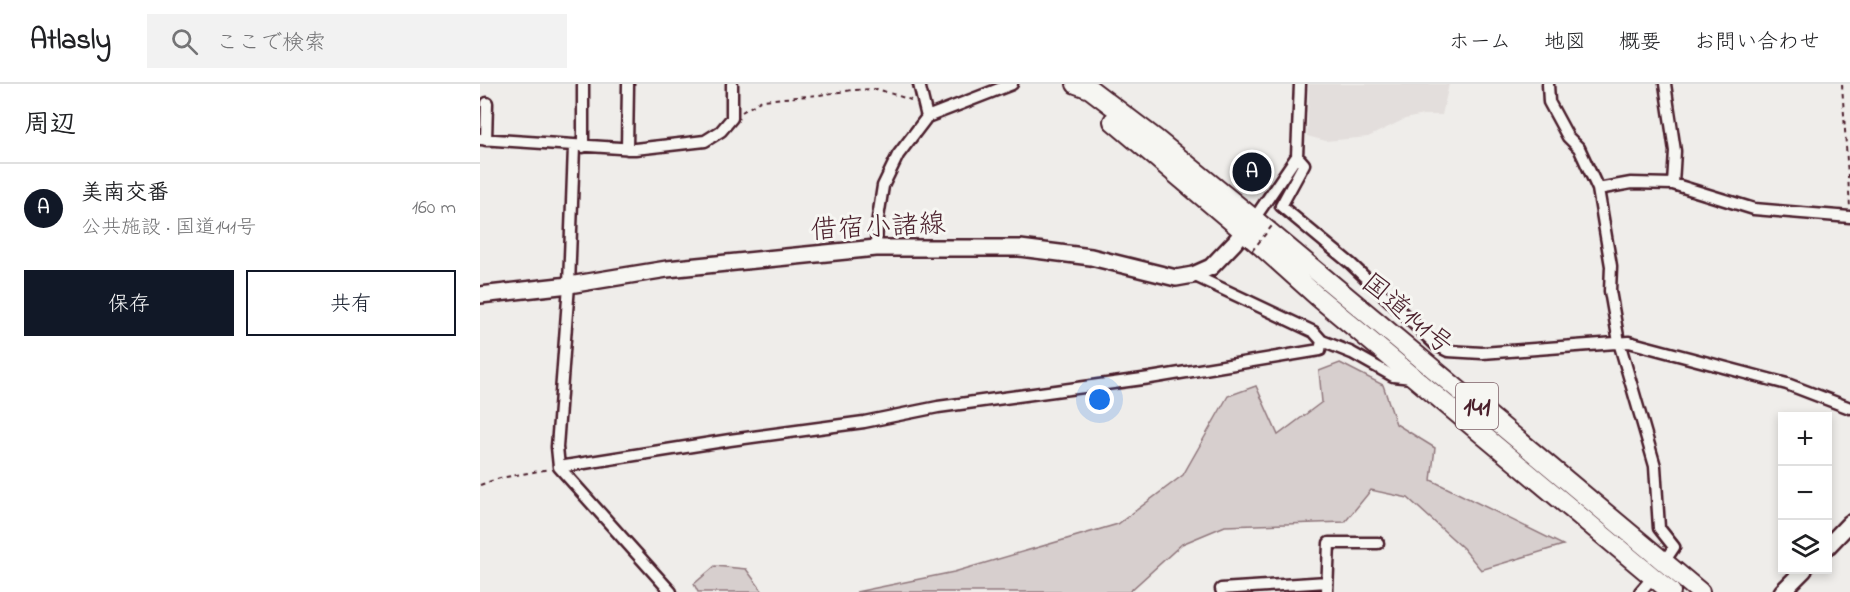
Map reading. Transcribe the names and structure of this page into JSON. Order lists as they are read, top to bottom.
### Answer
{
  "streets": {
    "highway": ["国道141号", "141"],
    "main road": ["借宿小諸線"]
  },
  "page": {
    "header": "Atlasly",
    "search": "ここで検索",
    "nav": [
      "ホーム",
      "地図",
      "概要",
      "お問い合わせ"
    ],
    "heading": "周辺",
    "pins": "A",
    "list": [
      {
        "mark": "A",
        "name": "美南交番",
        "note": "公共施設 · 国道141号",
        "value": "160 m"
      }
    ],
    "buttons": ["保存", "共有"],
    "map_buttons": ["+", "−"]
  }
}
